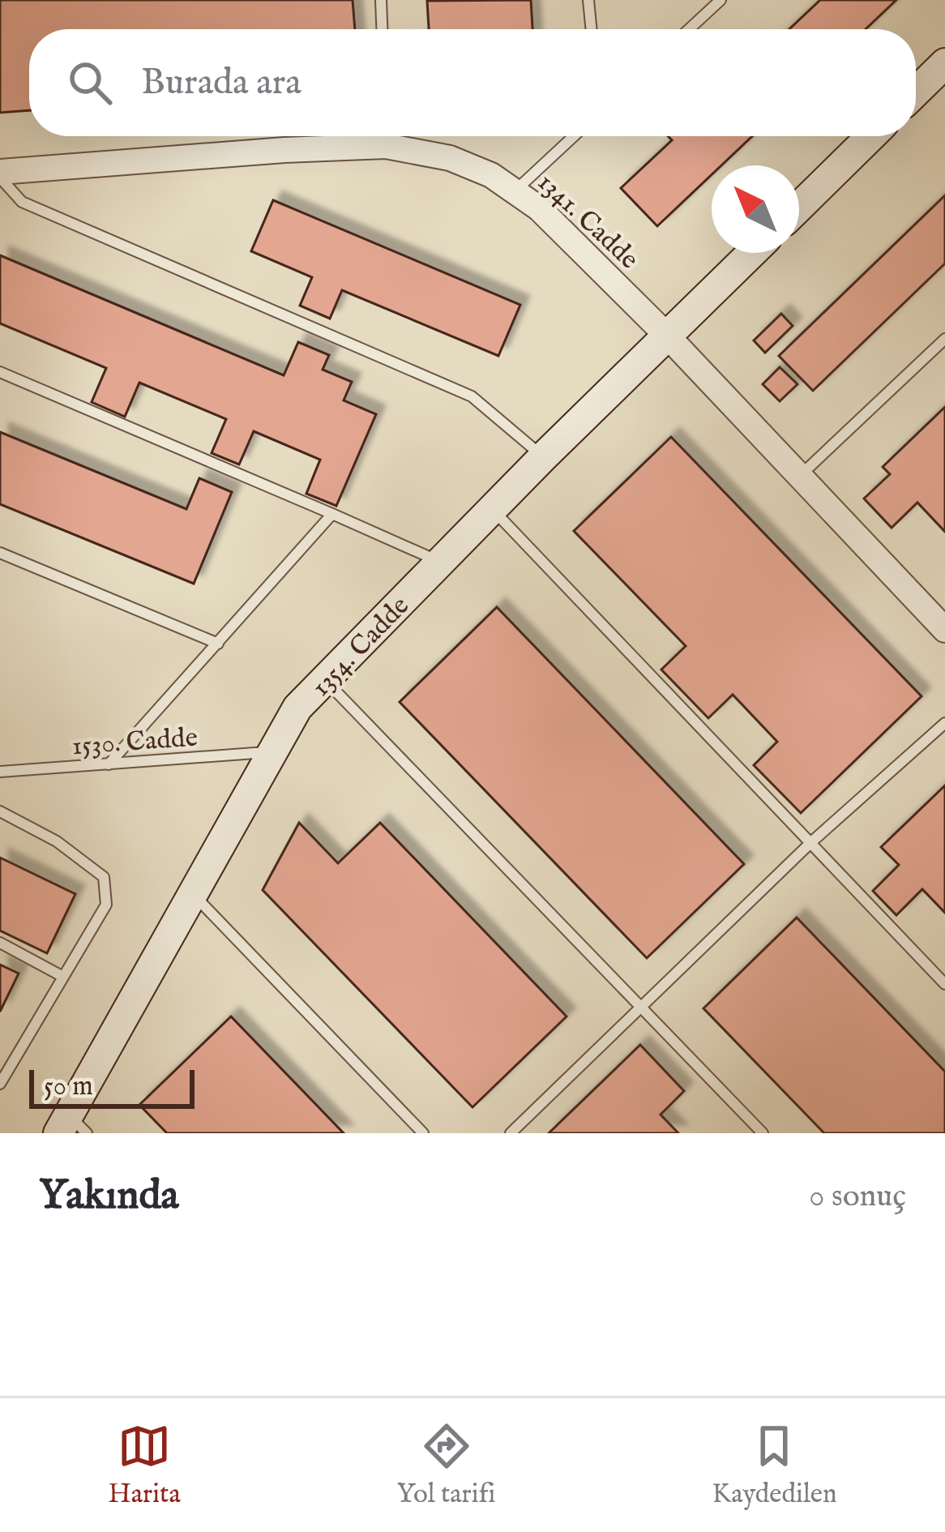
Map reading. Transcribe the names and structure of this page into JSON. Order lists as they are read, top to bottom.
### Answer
{
  "streets": {
    "main road": ["1354. Cadde"],
    "street": ["1341. Cadde"],
    "lane": ["1530. Cadde"]
  },
  "crossings": [
    ["1341. Cadde", "1354. Cadde"],
    ["1354. Cadde", "1530. Cadde"]
  ],
  "scale_bar": "50 m",
  "north": "top left",
  "page": {
    "search": "Burada ara",
    "scale": "50 m",
    "heading": ["Yakında", "0 sonuç"],
    "nav": ["Harita", "Yol tarifi", "Kaydedilen"]
  }
}
